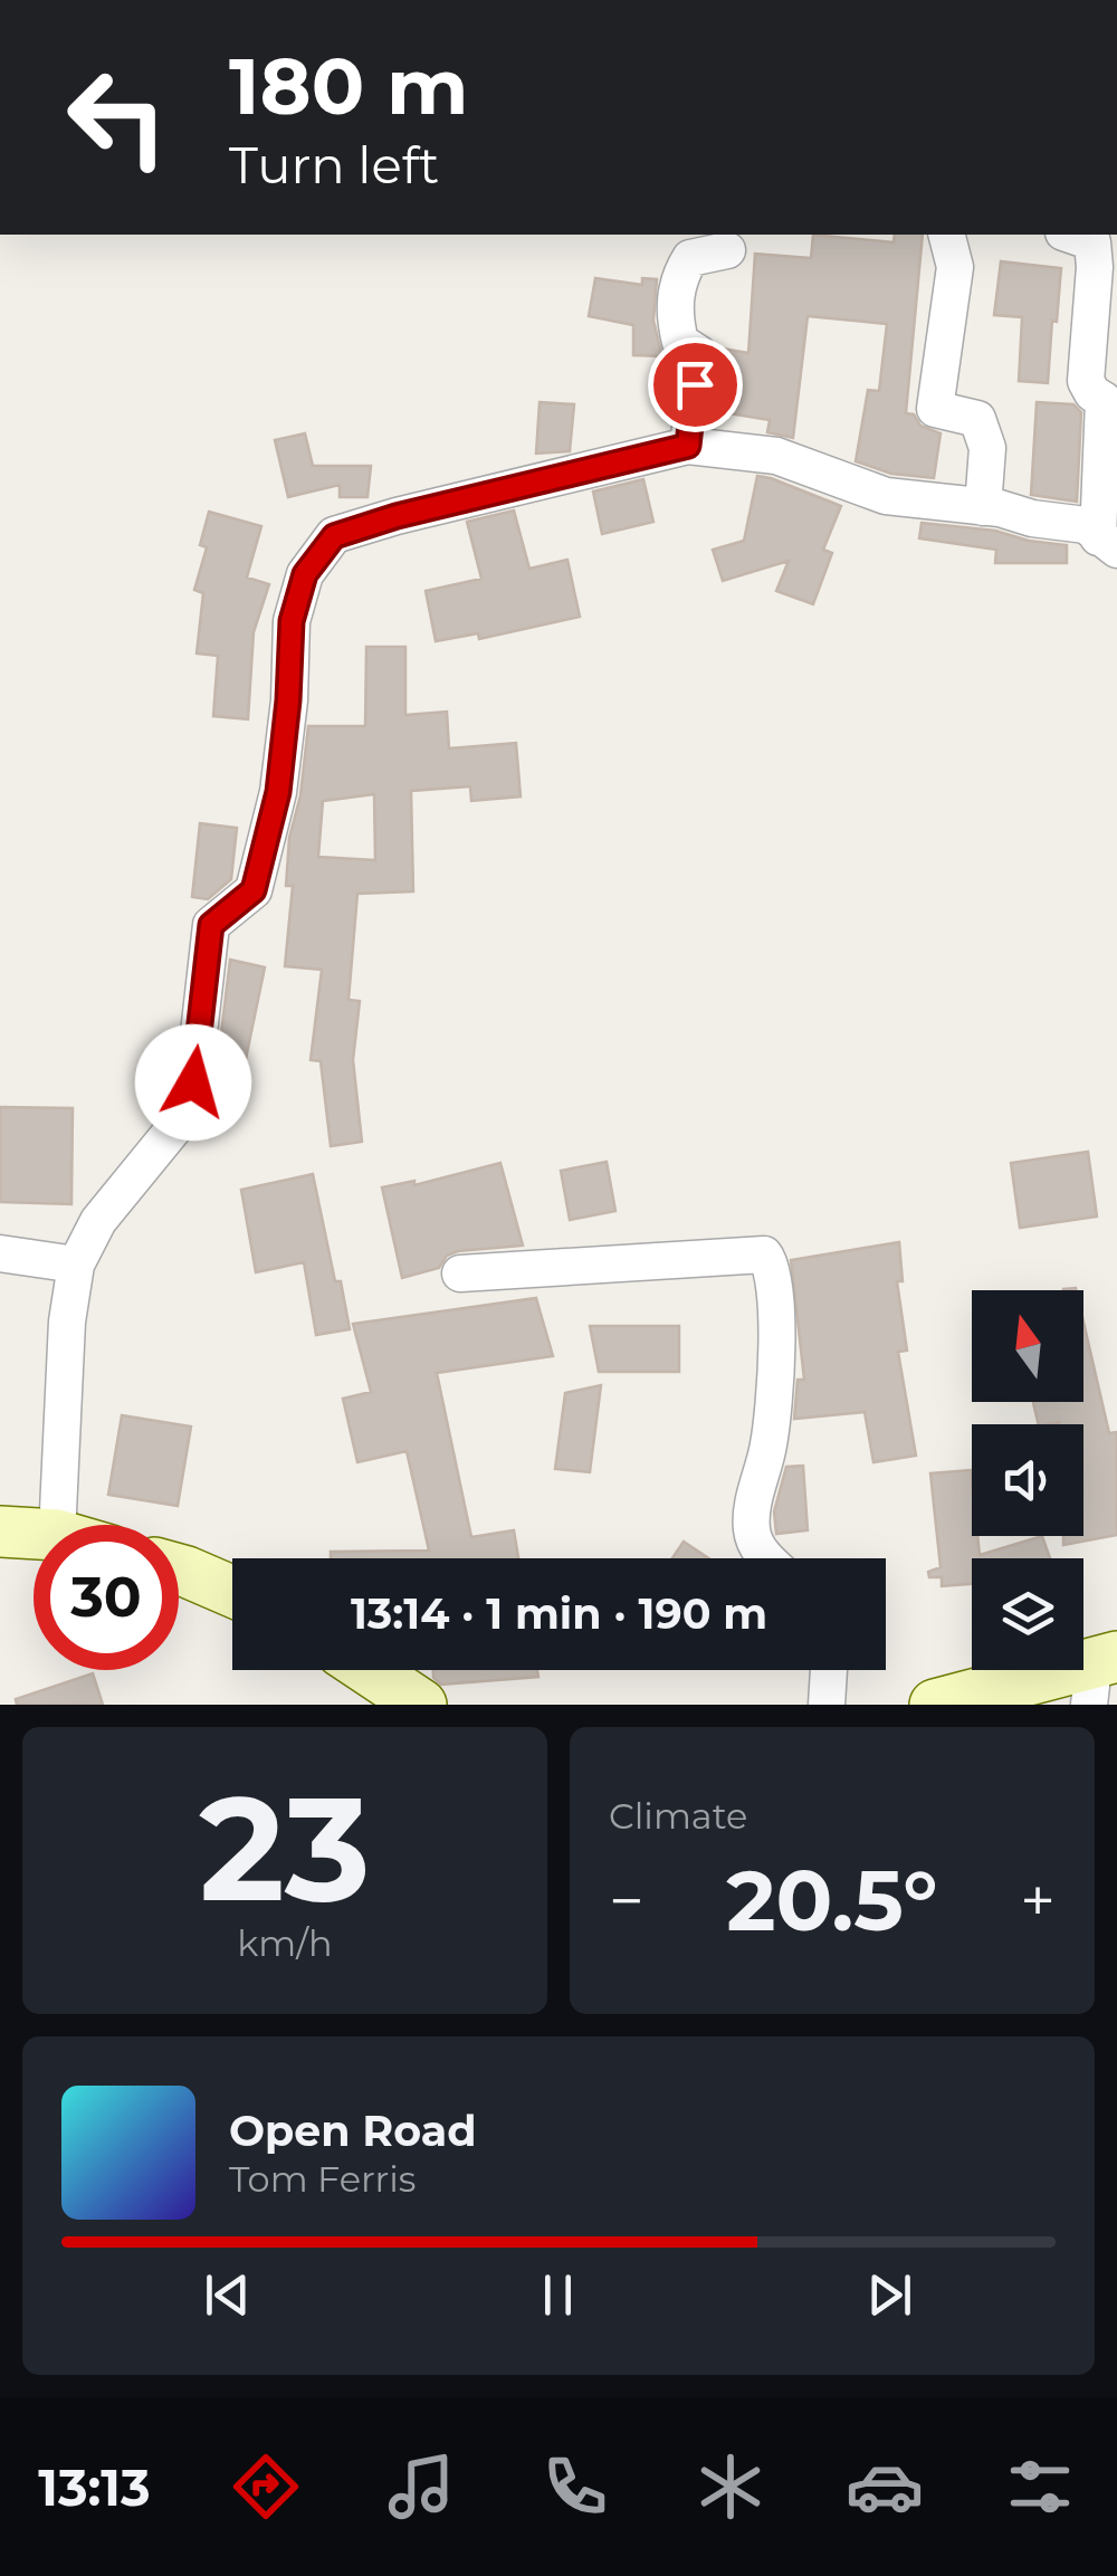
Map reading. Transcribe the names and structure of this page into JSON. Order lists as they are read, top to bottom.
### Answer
{
  "north": "top",
  "page": {
    "turn": ["180 m", "Turn left"],
    "limit": "30",
    "trip": "13:14 · 1 min · 190 m",
    "tile": [
      ["23", "km/h"],
      "Climate"
    ],
    "heat": ["−", "20.5°", "+"],
    "song": ["Open Road", "Tom Ferris"],
    "tabs": "13:13"
  }
}
